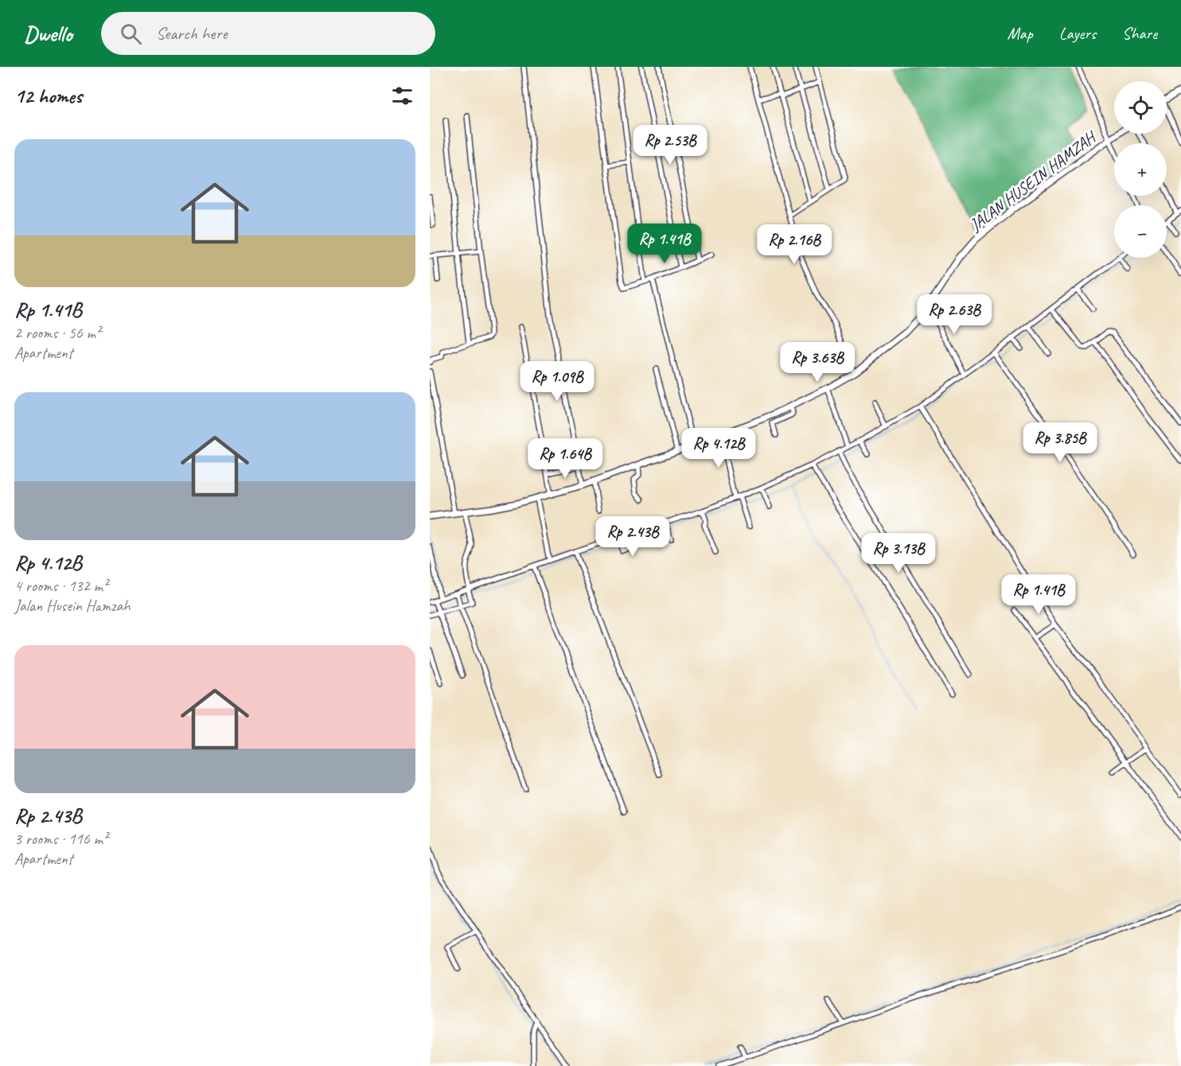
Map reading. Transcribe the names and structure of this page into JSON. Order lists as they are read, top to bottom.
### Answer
{
  "streets": {
    "street": ["JALAN HUSEIN HAMZAH"]
  },
  "page": {
    "header": "Dwello",
    "search": "Search here",
    "nav": ["Map", "Layers", "Share"],
    "heading": "12 homes",
    "map_buttons": ["+", "−"],
    "list": [
      {
        "name": "Rp 1.41B",
        "note": "2 rooms · 56 m² · Apartment"
      },
      {
        "name": "Rp 4.12B",
        "note": "4 rooms · 132 m² · Jalan Husein Hamzah"
      },
      {
        "name": "Rp 2.43B",
        "note": "3 rooms · 116 m² · Apartment"
      }
    ],
    "price": [
      "Rp 2.53B",
      "Rp 1.41B",
      "Rp 2.16B",
      "Rp 2.63B",
      "Rp 3.63B",
      "Rp 1.09B",
      "Rp 3.85B",
      "Rp 4.12B",
      "Rp 1.64B",
      "Rp 2.43B",
      "Rp 3.13B",
      "Rp 1.41B"
    ]
  }
}
